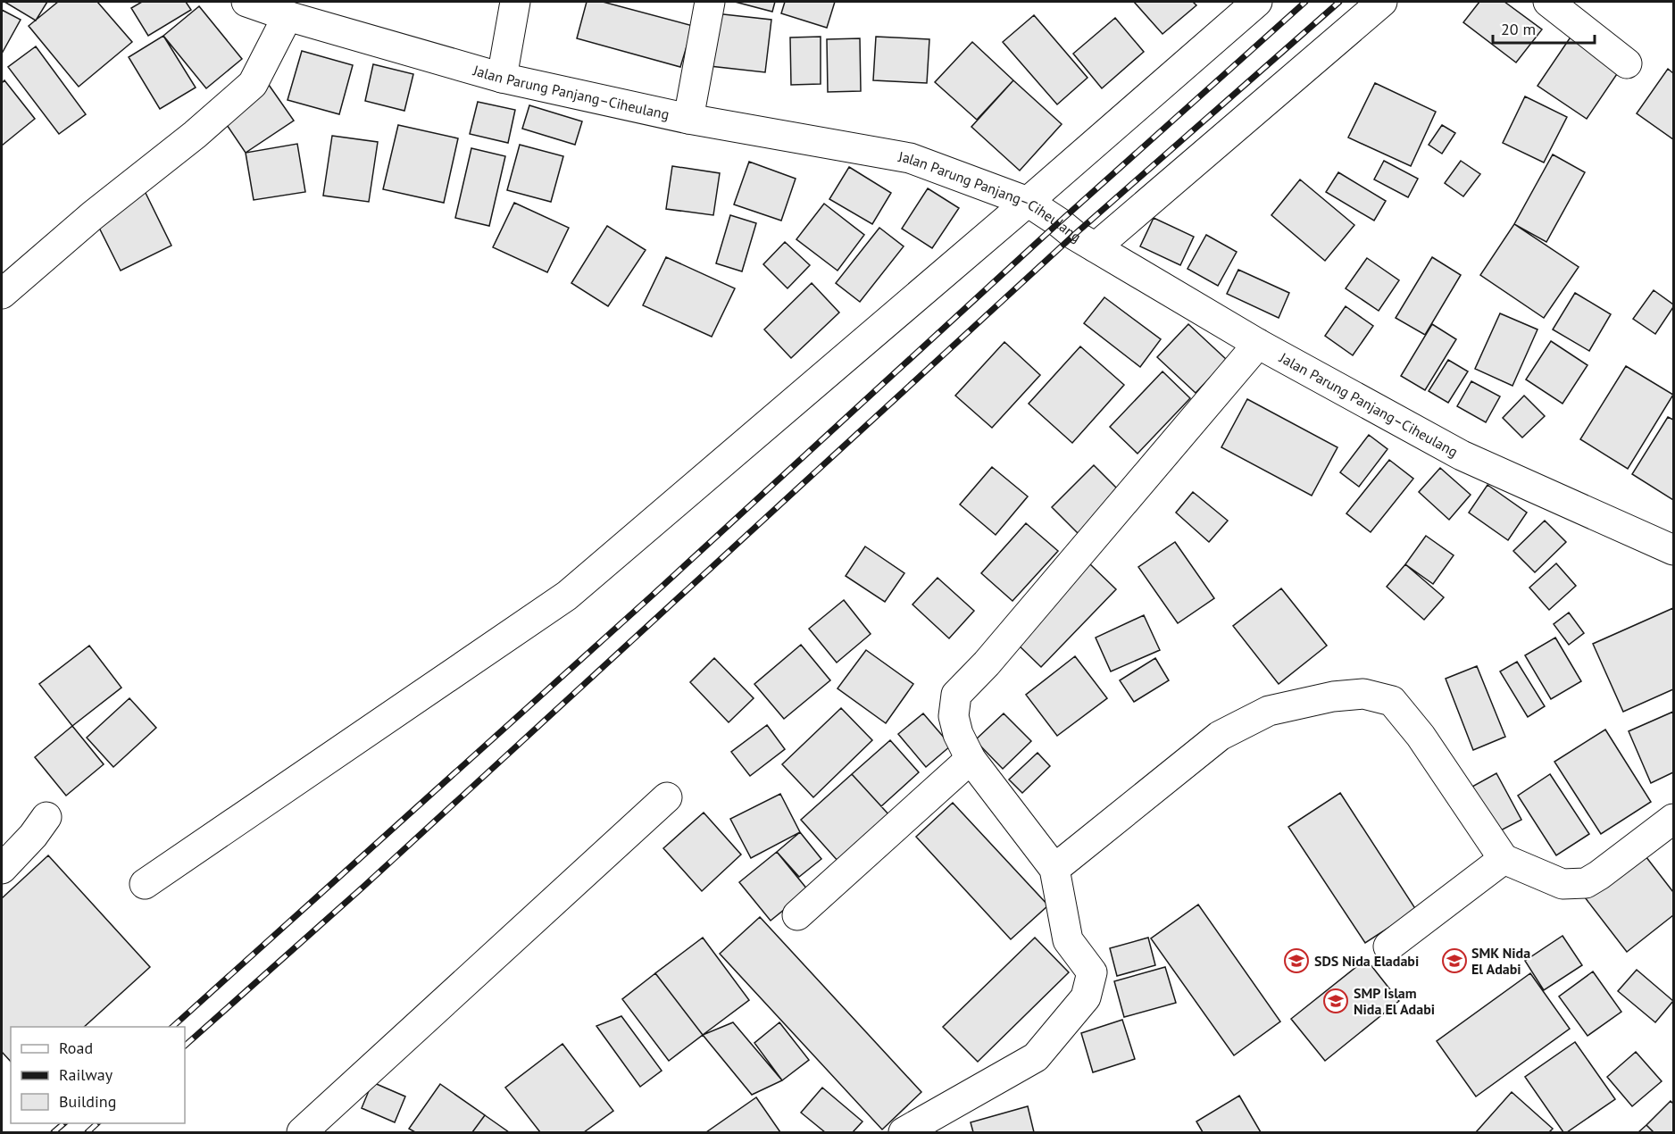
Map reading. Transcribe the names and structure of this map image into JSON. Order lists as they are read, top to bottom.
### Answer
{
  "streets": {
    "street": ["Jalan Parung Panjang–Ciheulang"]
  },
  "places": {
    "school or university": ["SDS Nida Eladabi", "SMK Nida El Adabi", "SMP Islam Nida El Adabi"]
  },
  "legend": ["Road", "Railway", "Building"],
  "scale_bar": "20 m"
}
